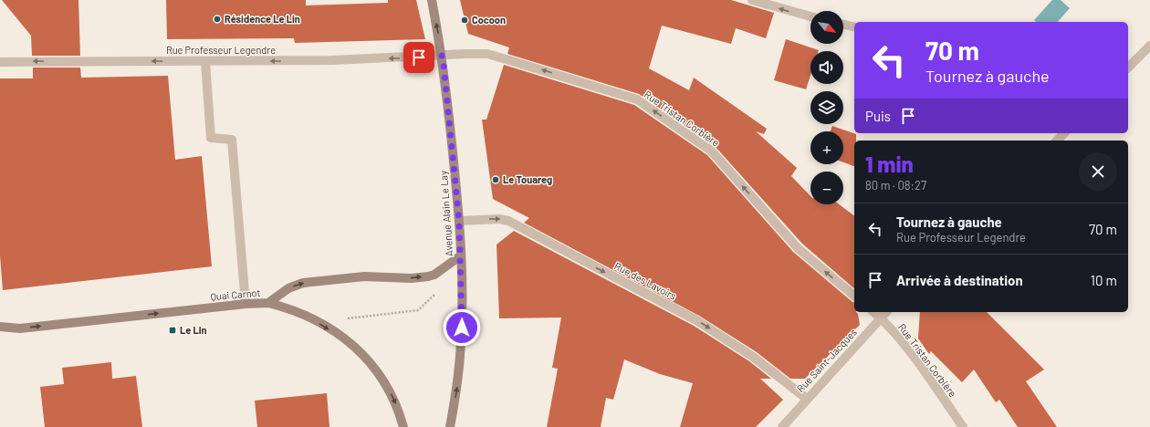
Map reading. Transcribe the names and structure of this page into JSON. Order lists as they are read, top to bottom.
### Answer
{
  "streets": {
    "main road": ["Avenue Alain Le Lay", "Quai Carnot"],
    "street": [
      "Rue Professeur Legendre",
      "Rue Tristan Corbière",
      "Rue des Lavoirs",
      "Rue Saint-Jacques"
    ]
  },
  "crossings": [
    ["Rue Professeur Legendre", "Rue Tristan Corbière"],
    ["Rue Professeur Legendre", "Avenue Alain Le Lay"],
    ["Rue Tristan Corbière", "Avenue Alain Le Lay"],
    ["Rue Tristan Corbière", "Rue Saint-Jacques"],
    ["Avenue Alain Le Lay", "Rue des Lavoirs"],
    ["Avenue Alain Le Lay", "Quai Carnot"],
    ["Rue des Lavoirs", "Rue Saint-Jacques"]
  ],
  "one_way": [
    "Rue Professeur Legendre",
    "Rue Tristan Corbière",
    "Avenue Alain Le Lay",
    "Rue des Lavoirs",
    "Quai Carnot"
  ],
  "places": {
    "other": ["Résidence Le Lin", "Cocoon", "Le Touareg"],
    "transit": ["Le Lin"]
  },
  "north": "bottom right",
  "page": {
    "map_buttons": ["+", "−"],
    "turn": ["70 m", "Tournez à gauche"],
    "then": "Puis",
    "heading": ["1 min", "80 m · 08:27"],
    "list": [
      {
        "name": "Tournez à gauche",
        "note": "Rue Professeur Legendre",
        "value": "70 m"
      },
      {
        "name": "Arrivée à destination",
        "value": "10 m"
      }
    ]
  }
}
